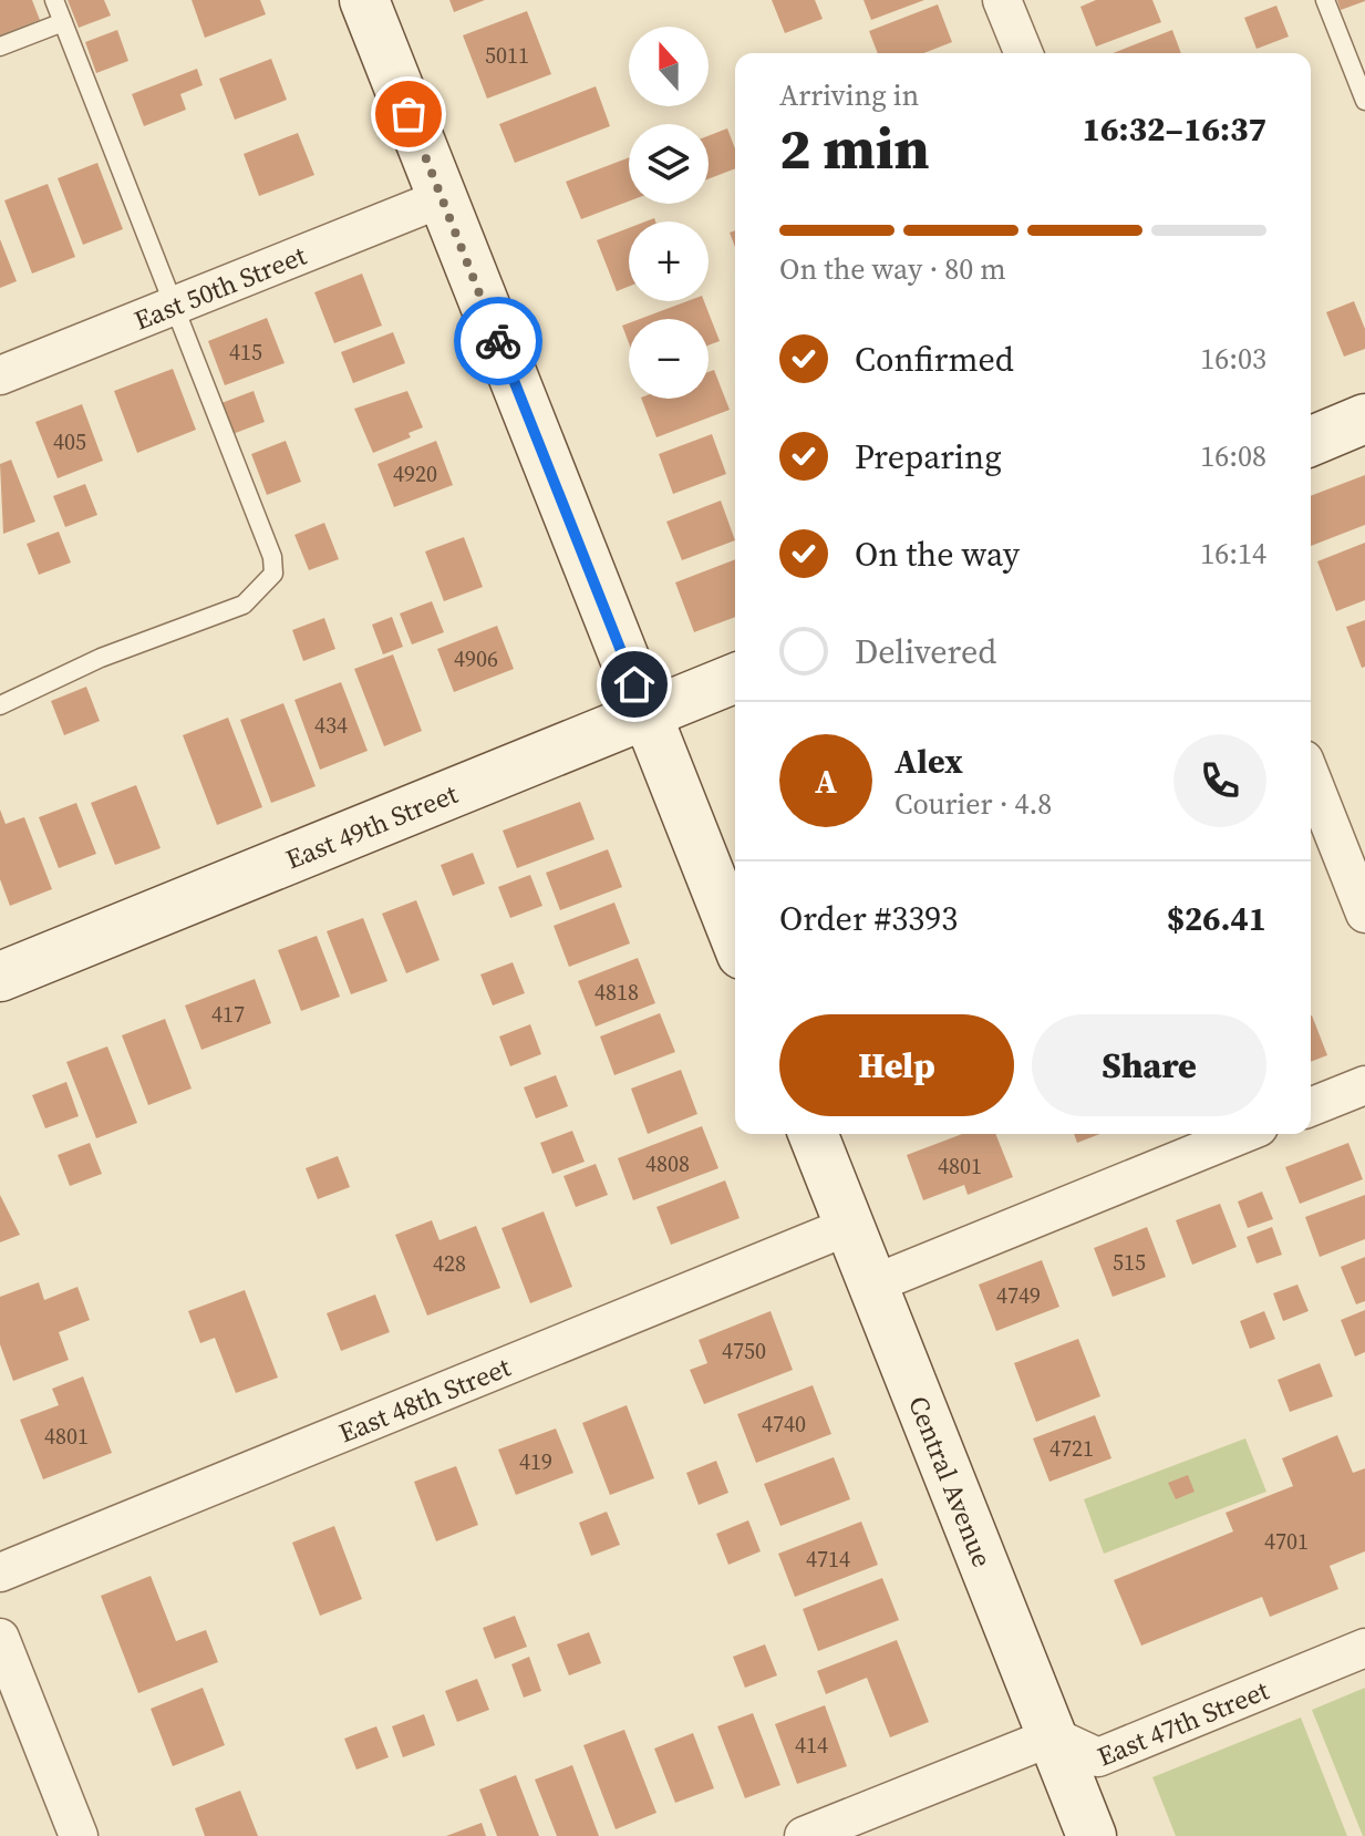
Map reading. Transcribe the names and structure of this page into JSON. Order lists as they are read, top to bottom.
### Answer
{
  "streets": {
    "main road": ["East 49th Street", "Central Avenue"],
    "street": ["East 50th Street", "East 48th Street", "East 47th Street"]
  },
  "crossings": [
    ["East 48th Street", "Central Avenue"],
    ["Central Avenue", "East 47th Street"]
  ],
  "house_numbers": [
    "5011",
    "415",
    "405",
    "4920",
    "4906",
    "434",
    "4818",
    "417",
    "4808",
    "4801",
    "515",
    "428",
    "4749",
    "4750",
    "4740",
    "4801",
    "4721",
    "419",
    "4701",
    "4714",
    "414"
  ],
  "north": "top",
  "page": {
    "map_buttons": ["+", "−"],
    "heading": ["2 min", "Arriving in", "16:32–16:37"],
    "panel": [
      "Alex",
      "Courier · 4.8",
      "Order #3393",
      "$26.41"
    ],
    "bar": "On the way · 80 m",
    "list": [
      ["Confirmed", "16:03"],
      ["Preparing", "16:08"],
      ["On the way", "16:14"],
      "Delivered"
    ],
    "round": "A",
    "buttons": ["Help", "Share"]
  }
}
